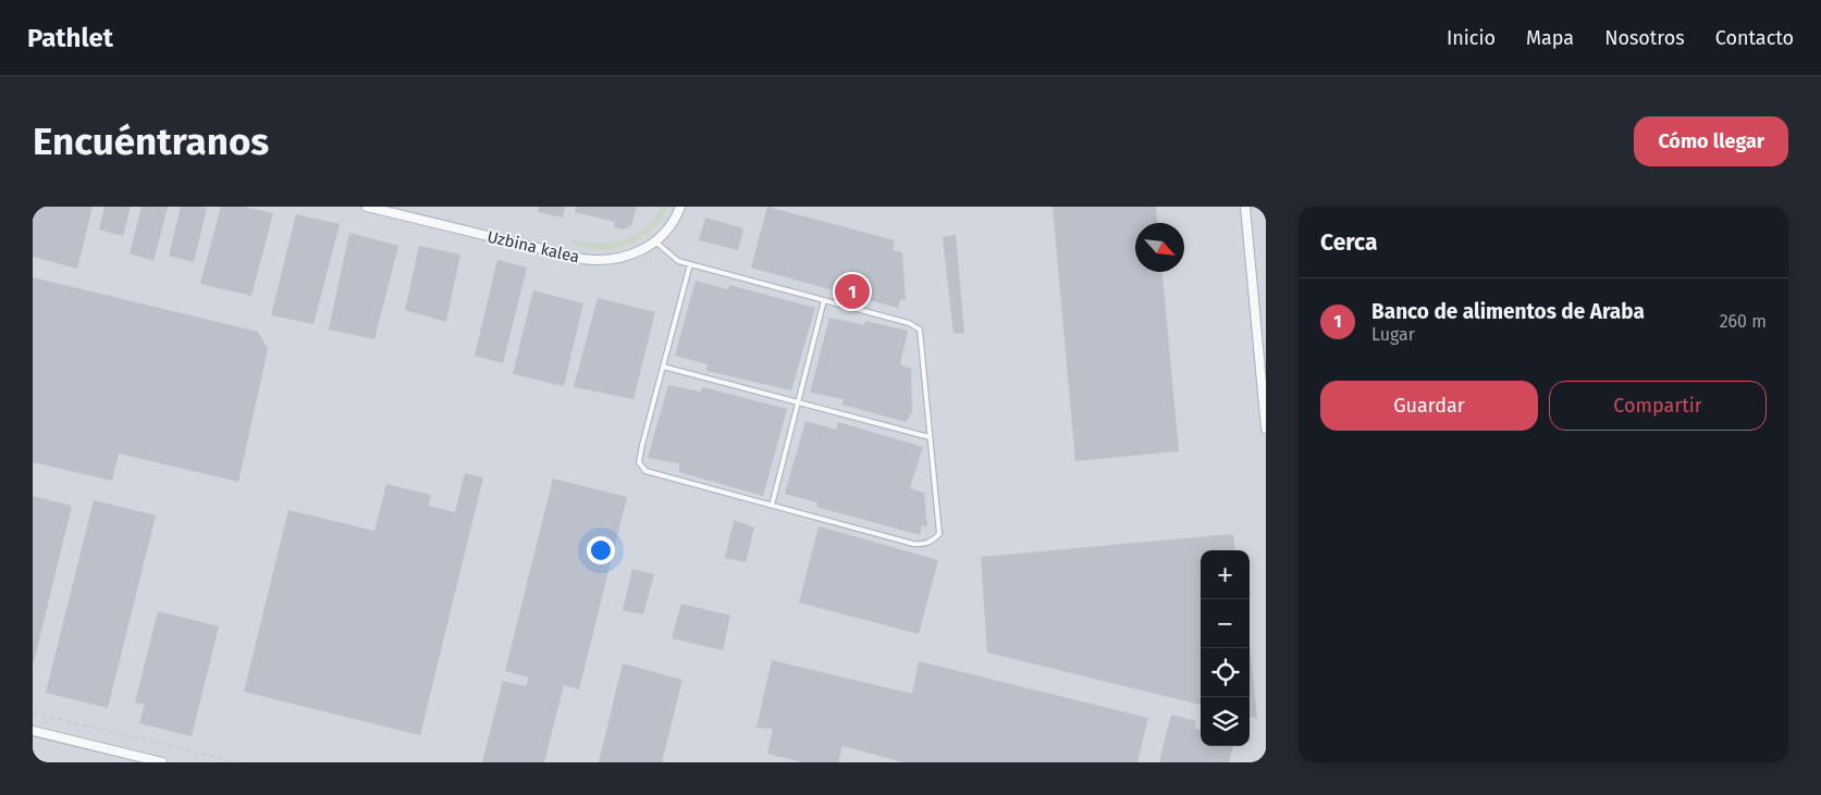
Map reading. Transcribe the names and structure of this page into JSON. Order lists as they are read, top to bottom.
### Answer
{
  "streets": {
    "street": ["Uzbina kalea"]
  },
  "north": "bottom right",
  "page": {
    "header": "Pathlet",
    "nav": [
      "Inicio",
      "Mapa",
      "Nosotros",
      "Contacto"
    ],
    "buttons": [
      "Cómo llegar",
      ["Guardar", "Compartir"]
    ],
    "title": "Encuéntranos",
    "heading": "Cerca",
    "pins": "1",
    "list": [
      {
        "mark": "1",
        "name": "Banco de alimentos de Araba",
        "note": "Lugar",
        "value": "260 m"
      }
    ],
    "map_buttons": ["+", "−"]
  }
}
